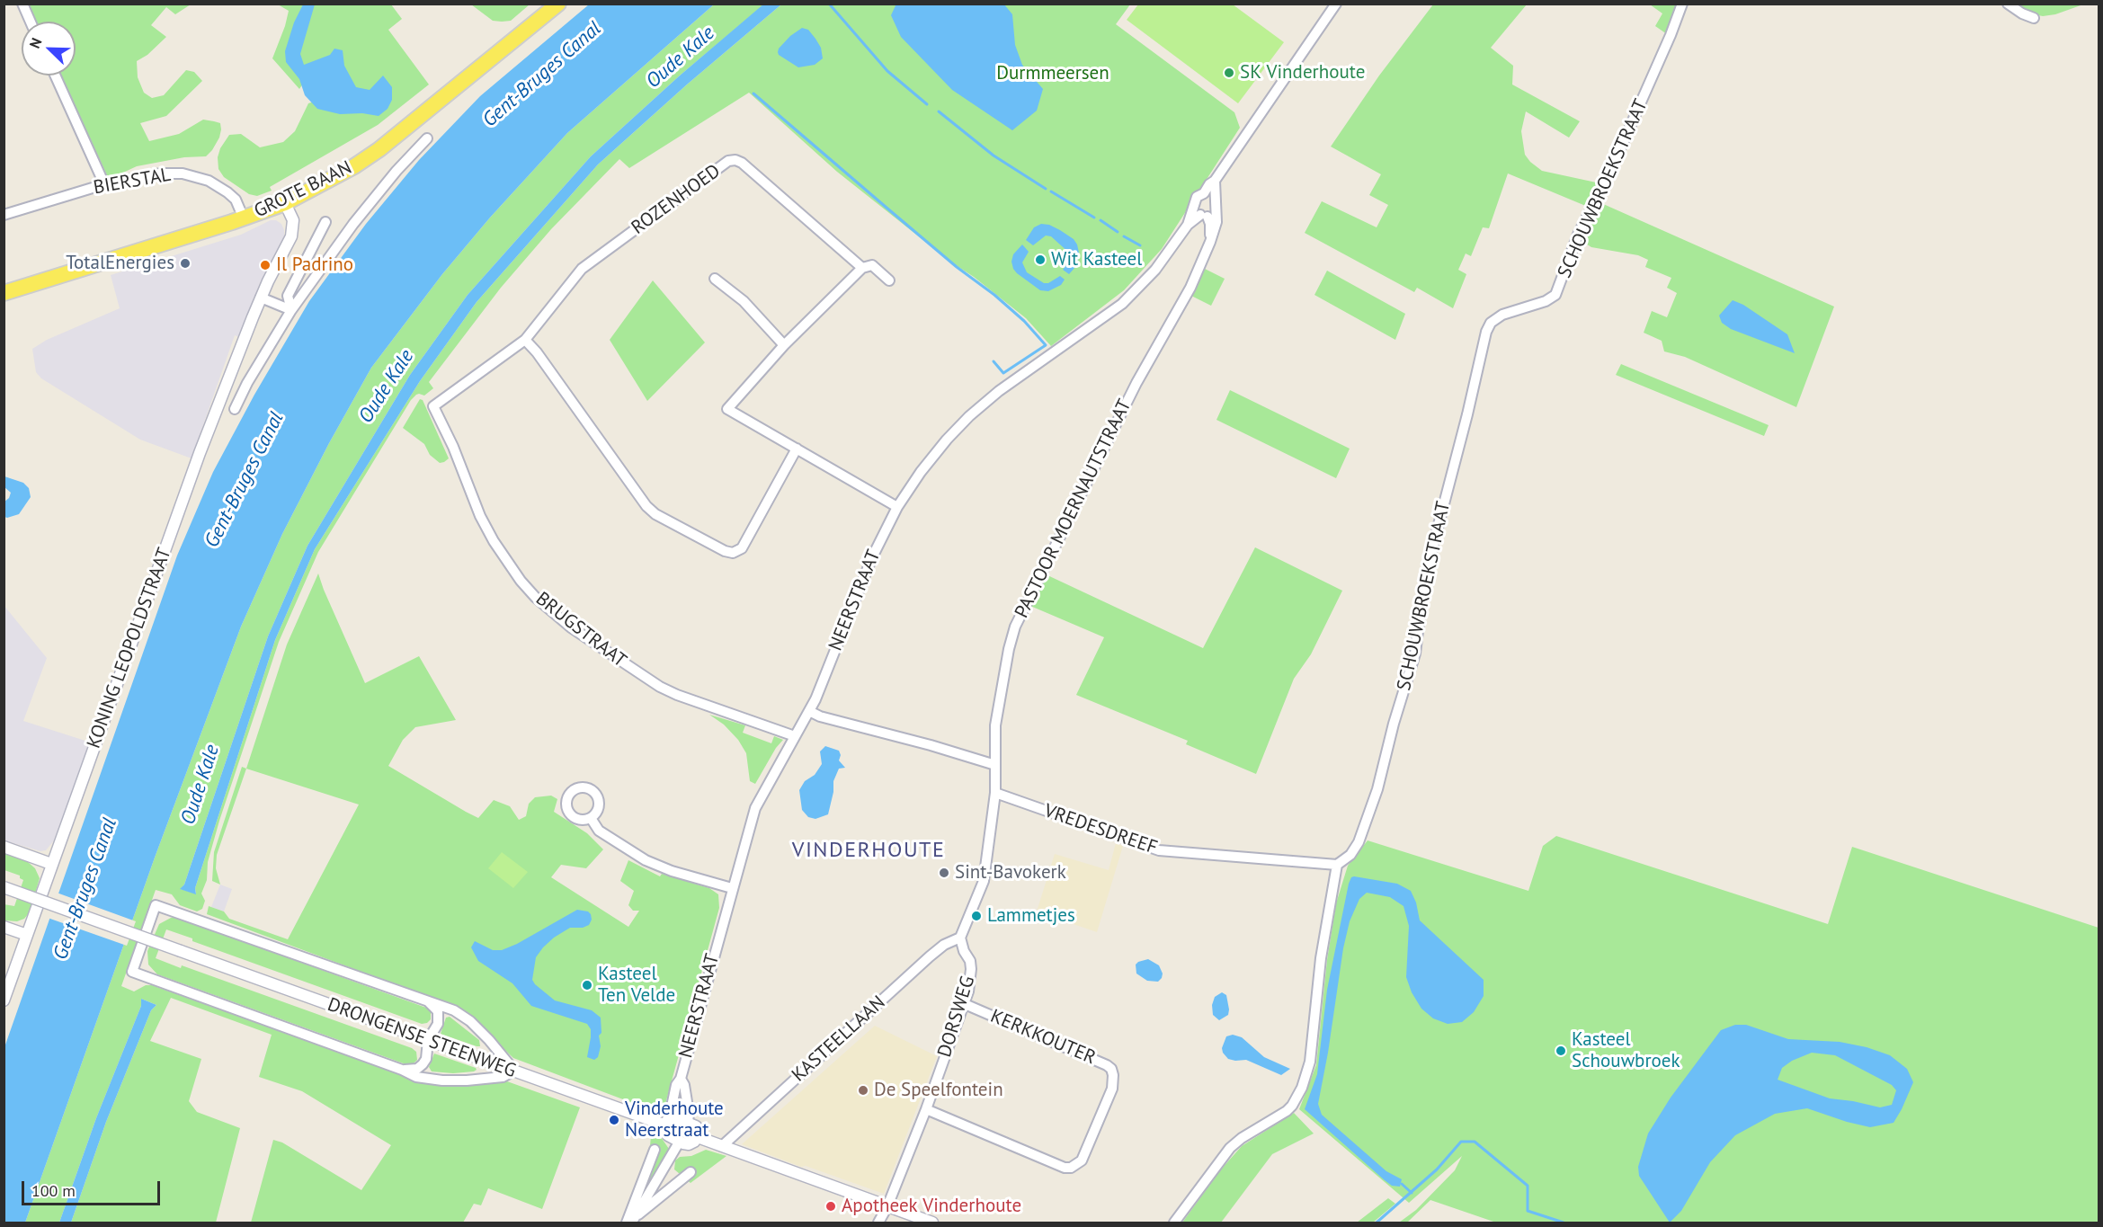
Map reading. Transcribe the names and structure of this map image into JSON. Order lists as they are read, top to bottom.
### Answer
{
  "streets": {
    "main road": ["GROTE BAAN"],
    "street": [
      "BIERSTAL",
      "SCHOUWBROEKSTRAAT",
      "ROZENHOED",
      "PASTOOR MOERNAUTSTRAAT",
      "NEERSTRAAT",
      "BRUGSTRAAT",
      "KONING LEOPOLDSTRAAT",
      "VREDESDREEF",
      "DORSWEG",
      "KERKKOUTER",
      "DRONGENSE STEENWEG",
      "KASTEELLAAN"
    ]
  },
  "crossings": [
    ["BIERSTAL", "GROTE BAAN"],
    ["SCHOUWBROEKSTRAAT", "VREDESDREEF"],
    ["GROTE BAAN", "KONING LEOPOLDSTRAAT"],
    ["ROZENHOED", "BRUGSTRAAT"],
    ["PASTOOR MOERNAUTSTRAAT", "NEERSTRAAT"],
    ["PASTOOR MOERNAUTSTRAAT", "VREDESDREEF"],
    ["NEERSTRAAT", "BRUGSTRAAT"],
    ["NEERSTRAAT", "DRONGENSE STEENWEG"],
    ["DORSWEG", "KERKKOUTER"],
    ["DORSWEG", "KASTEELLAAN"]
  ],
  "districts": ["VINDERHOUTE"],
  "water": ["Oude Kale", "Gent-Bruges Canal"],
  "parks": ["Durmmeersen"],
  "places": [
    "SK Vinderhoute",
    "Wit Kasteel",
    "TotalEnergies",
    "Il Padrino",
    "Sint-Bavokerk",
    "Lammetjes",
    "Kasteel Ten Velde",
    "Kasteel Schouwbroek",
    "De Speelfontein",
    "Vinderhoute Neerstraat",
    "Apotheek Vinderhoute"
  ],
  "scale_bar": "100 m",
  "north": "top left"
}
